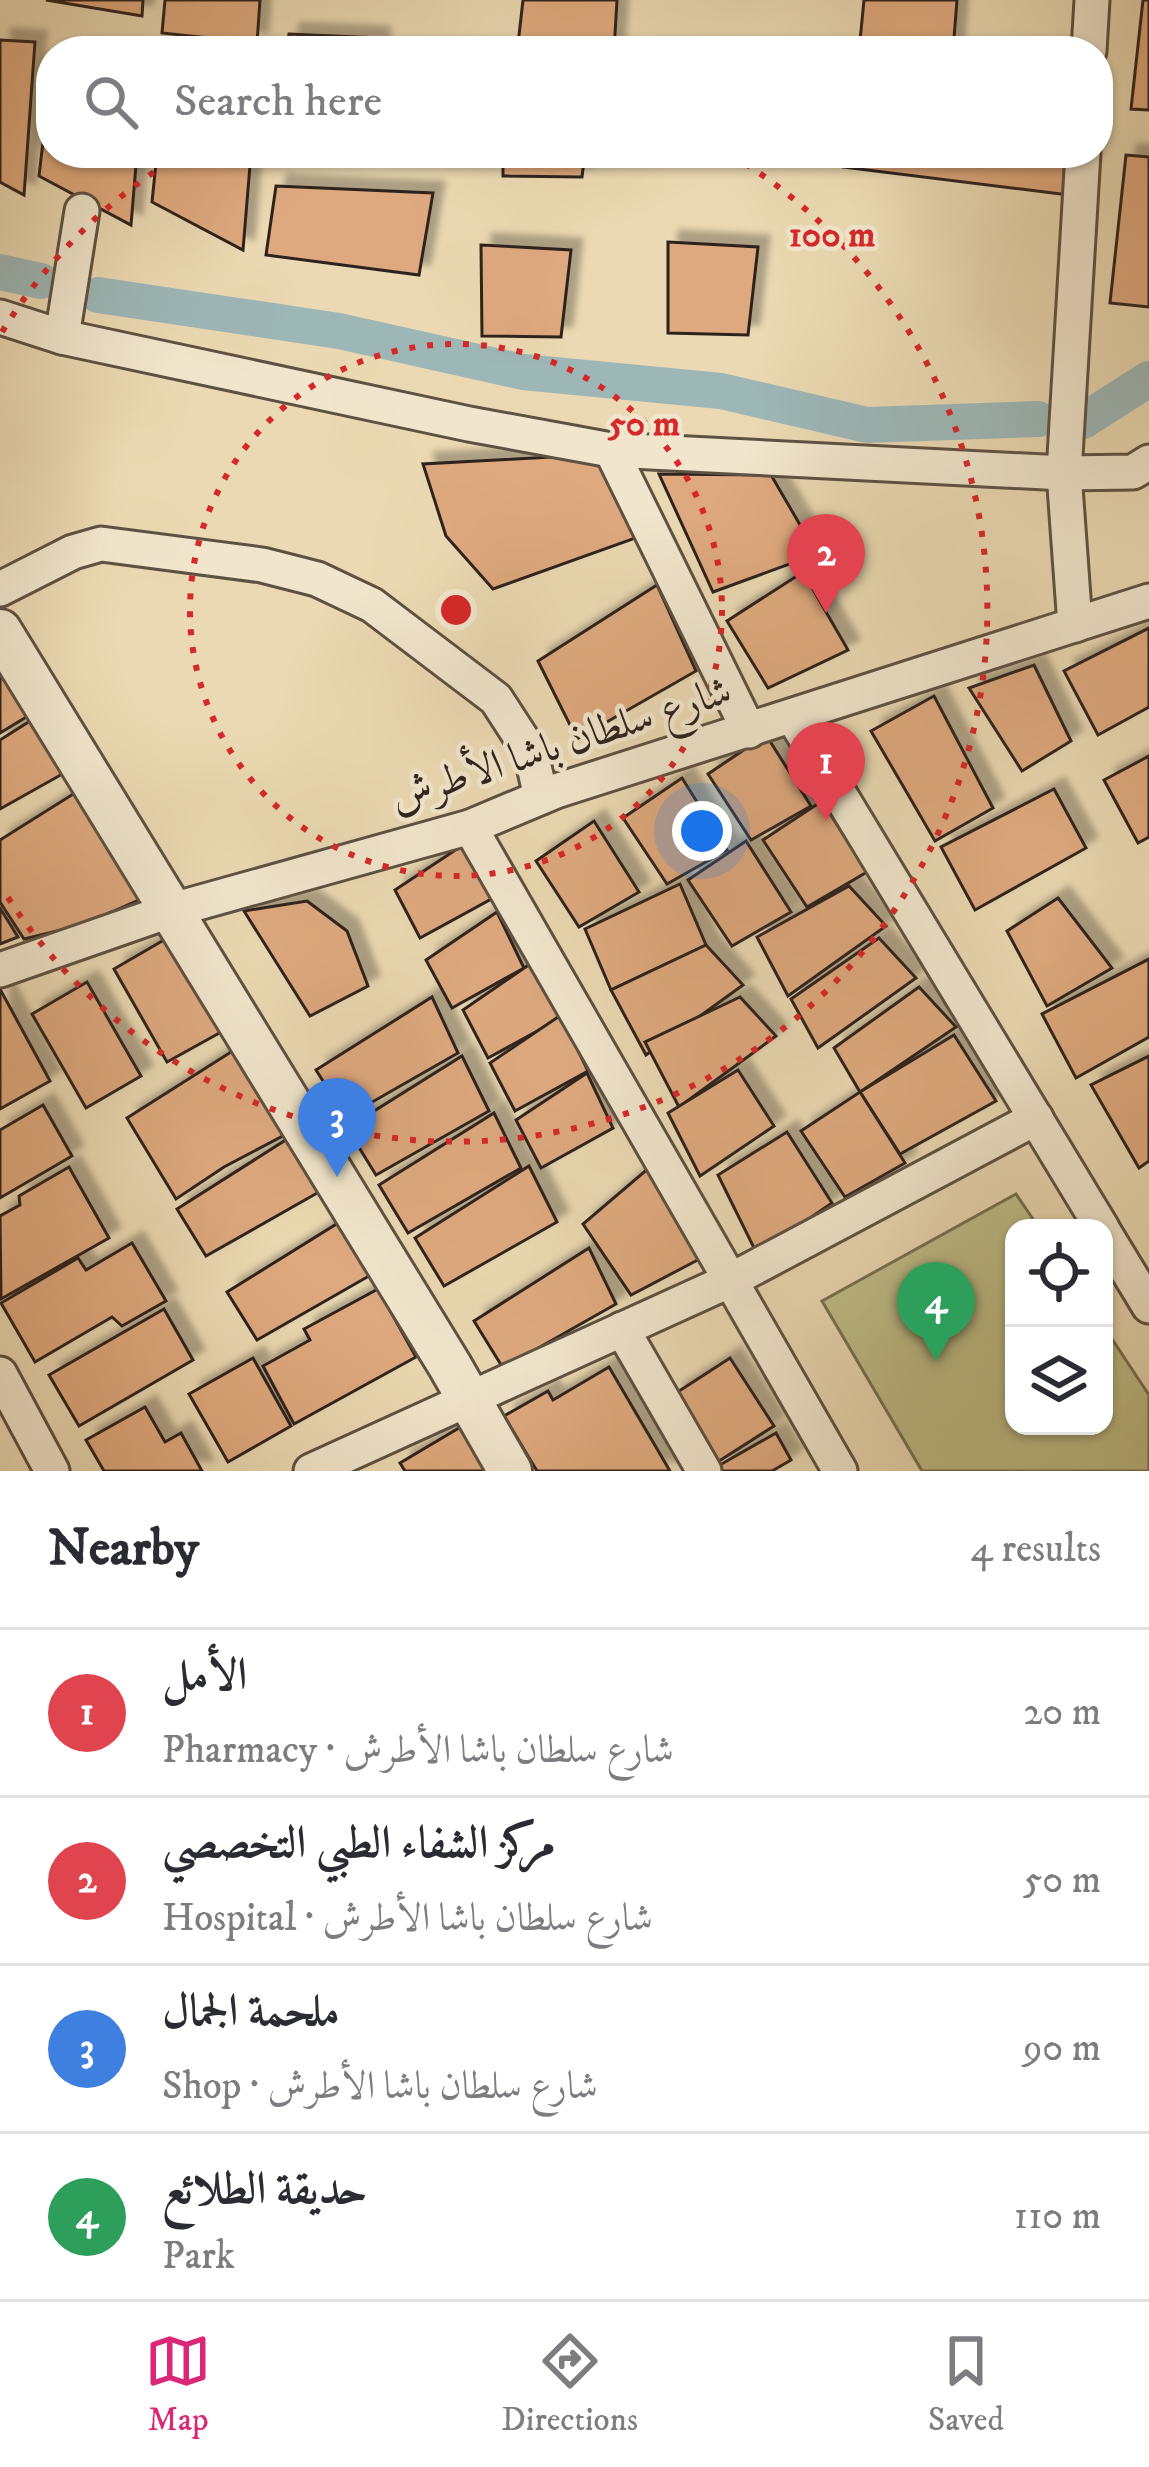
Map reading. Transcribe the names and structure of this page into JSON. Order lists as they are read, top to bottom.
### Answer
{
  "streets": {
    "street": ["شارع سلطان باشا الأطرش"]
  },
  "page": {
    "search": "Search here",
    "pins": [
      "2",
      "1",
      "3",
      "4"
    ],
    "heading": ["Nearby", "4 results"],
    "list": [
      {
        "mark": "1",
        "name": "الأمل",
        "note": "Pharmacy · شارع سلطان باشا الأطرش",
        "value": "20 m"
      },
      {
        "mark": "2",
        "name": "مركز الشفاء الطبي التخصصي",
        "note": "Hospital · شارع سلطان باشا الأطرش",
        "value": "50 m"
      },
      {
        "mark": "3",
        "name": "ملحمة الجمال",
        "note": "Shop · شارع سلطان باشا الأطرش",
        "value": "90 m"
      },
      {
        "mark": "4",
        "name": "حديقة الطلائع",
        "note": "Park",
        "value": "110 m"
      }
    ],
    "nav": ["Map", "Directions", "Saved"]
  },
  "rings": ["100 m", "50 m"]
}
